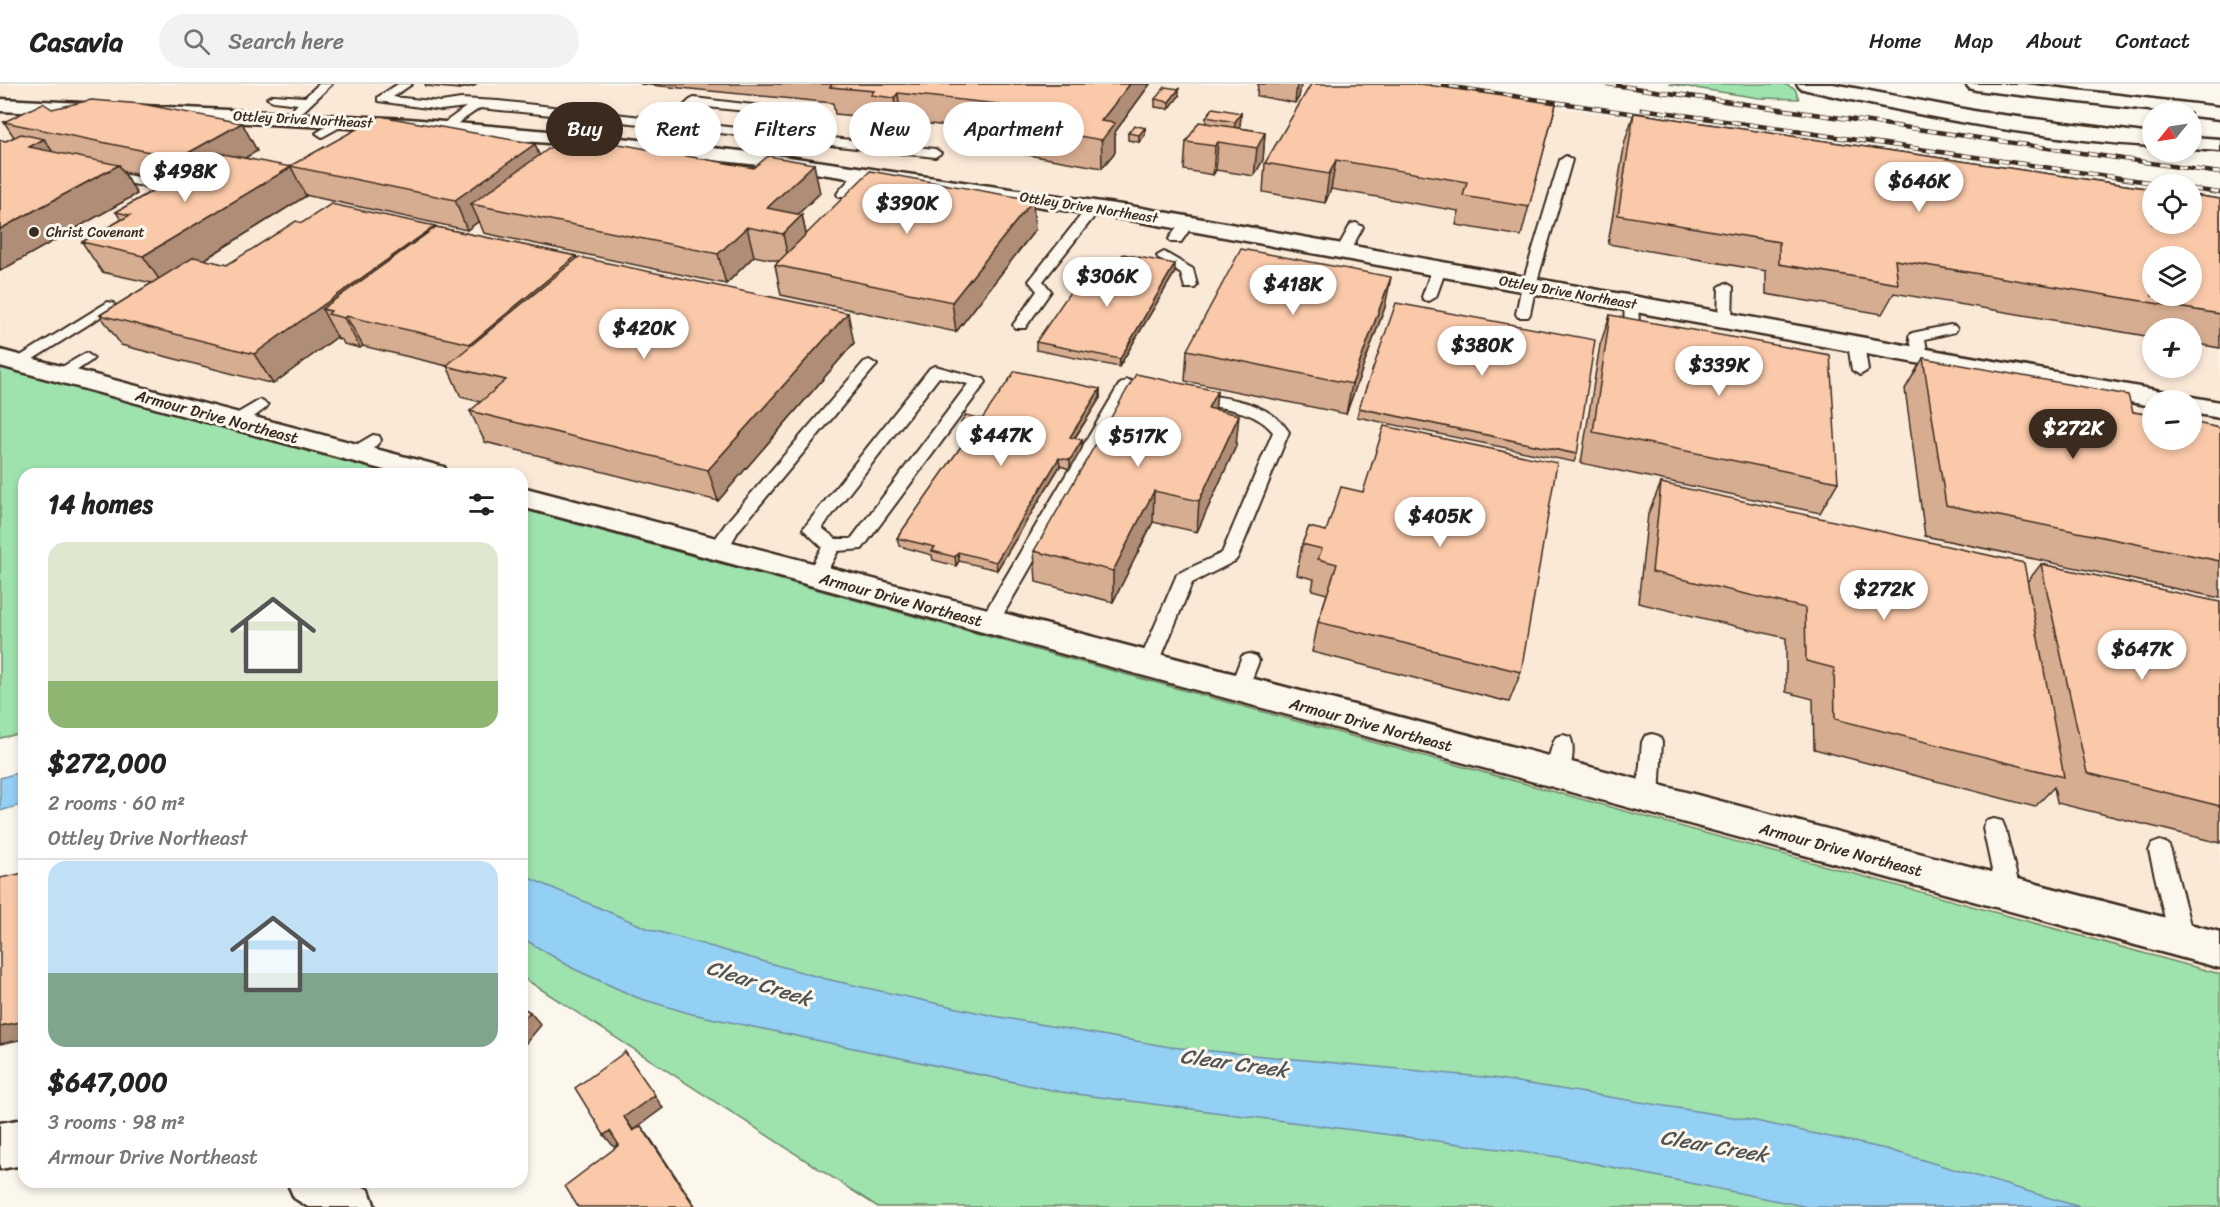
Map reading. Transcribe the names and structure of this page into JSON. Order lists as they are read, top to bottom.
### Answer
{
  "streets": {
    "main road": ["Ottley Drive Northeast", "Armour Drive Northeast"]
  },
  "water": ["Clear Creek"],
  "places": ["Christ Covenant"],
  "north": "bottom left",
  "page": {
    "header": "Casavia",
    "search": "Search here",
    "nav": [
      "Home",
      "Map",
      "About",
      "Contact"
    ],
    "map_buttons": ["+", "−"],
    "chip": [
      "Buy",
      "Rent",
      "Filters",
      "New",
      "Apartment"
    ],
    "price": [
      "$498K",
      "$646K",
      "$390K",
      "$306K",
      "$418K",
      "$420K",
      "$380K",
      "$339K",
      "$272K",
      "$447K",
      "$517K",
      "$405K",
      "$272K",
      "$647K"
    ],
    "heading": "14 homes",
    "list": [
      {
        "name": "$272,000",
        "note": "2 rooms · 60 m² · Ottley Drive Northeast"
      },
      {
        "name": "$647,000",
        "note": "3 rooms · 98 m² · Armour Drive Northeast"
      }
    ]
  }
}
